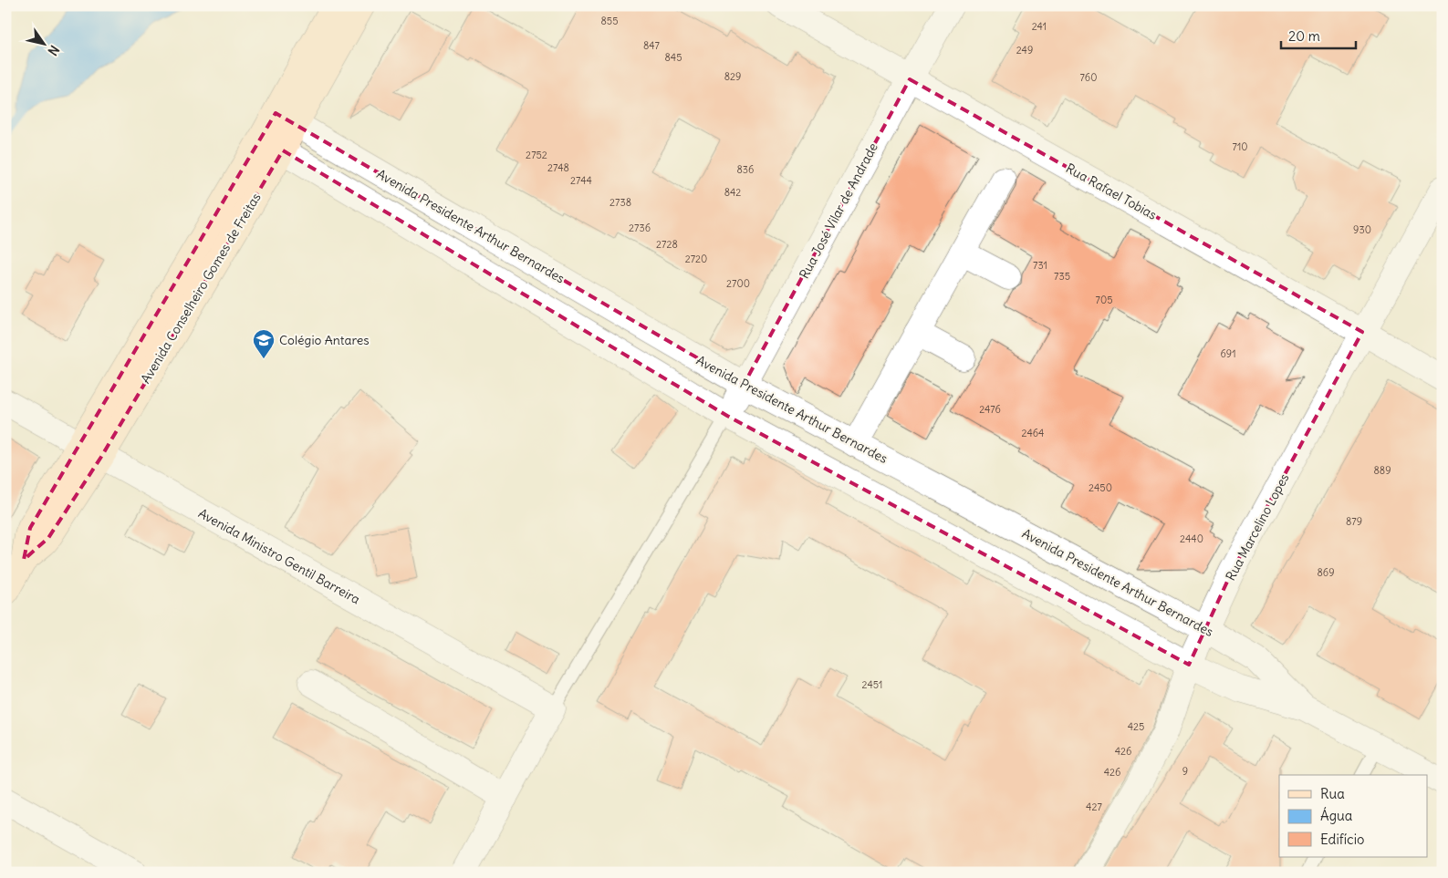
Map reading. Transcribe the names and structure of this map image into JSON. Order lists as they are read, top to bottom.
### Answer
{
  "streets": {
    "street": [
      "Rua Rafael Tobias",
      "Rua José Vilar de Andrade",
      "Avenida Presidente Arthur Bernardes",
      "Avenida Conselheiro Gomes de Freitas",
      "Rua Marcelino Lopes",
      "Avenida Ministro Gentil Barreira"
    ]
  },
  "crossings": [
    ["Rua Rafael Tobias", "Rua José Vilar de Andrade"],
    ["Rua Rafael Tobias", "Rua Marcelino Lopes"],
    ["Rua José Vilar de Andrade", "Avenida Presidente Arthur Bernardes"],
    ["Avenida Presidente Arthur Bernardes", "Avenida Conselheiro Gomes de Freitas"],
    ["Avenida Presidente Arthur Bernardes", "Rua Marcelino Lopes"],
    ["Avenida Conselheiro Gomes de Freitas", "Avenida Ministro Gentil Barreira"]
  ],
  "places": {
    "school or university": ["Colégio Antares"]
  },
  "house_numbers": [
    "855",
    "241",
    "847",
    "249",
    "845",
    "829",
    "760",
    "710",
    "2752",
    "2748",
    "836",
    "2744",
    "842",
    "2738",
    "2736",
    "930",
    "2728",
    "2720",
    "731",
    "735",
    "2700",
    "705",
    "691",
    "2476",
    "2464",
    "889",
    "2450",
    "879",
    "2440",
    "869",
    "2451",
    "425",
    "426",
    "9",
    "426",
    "427"
  ],
  "legend": ["Rua", "Água", "Edifício"],
  "scale_bar": "20 m",
  "north": "bottom right"
}
